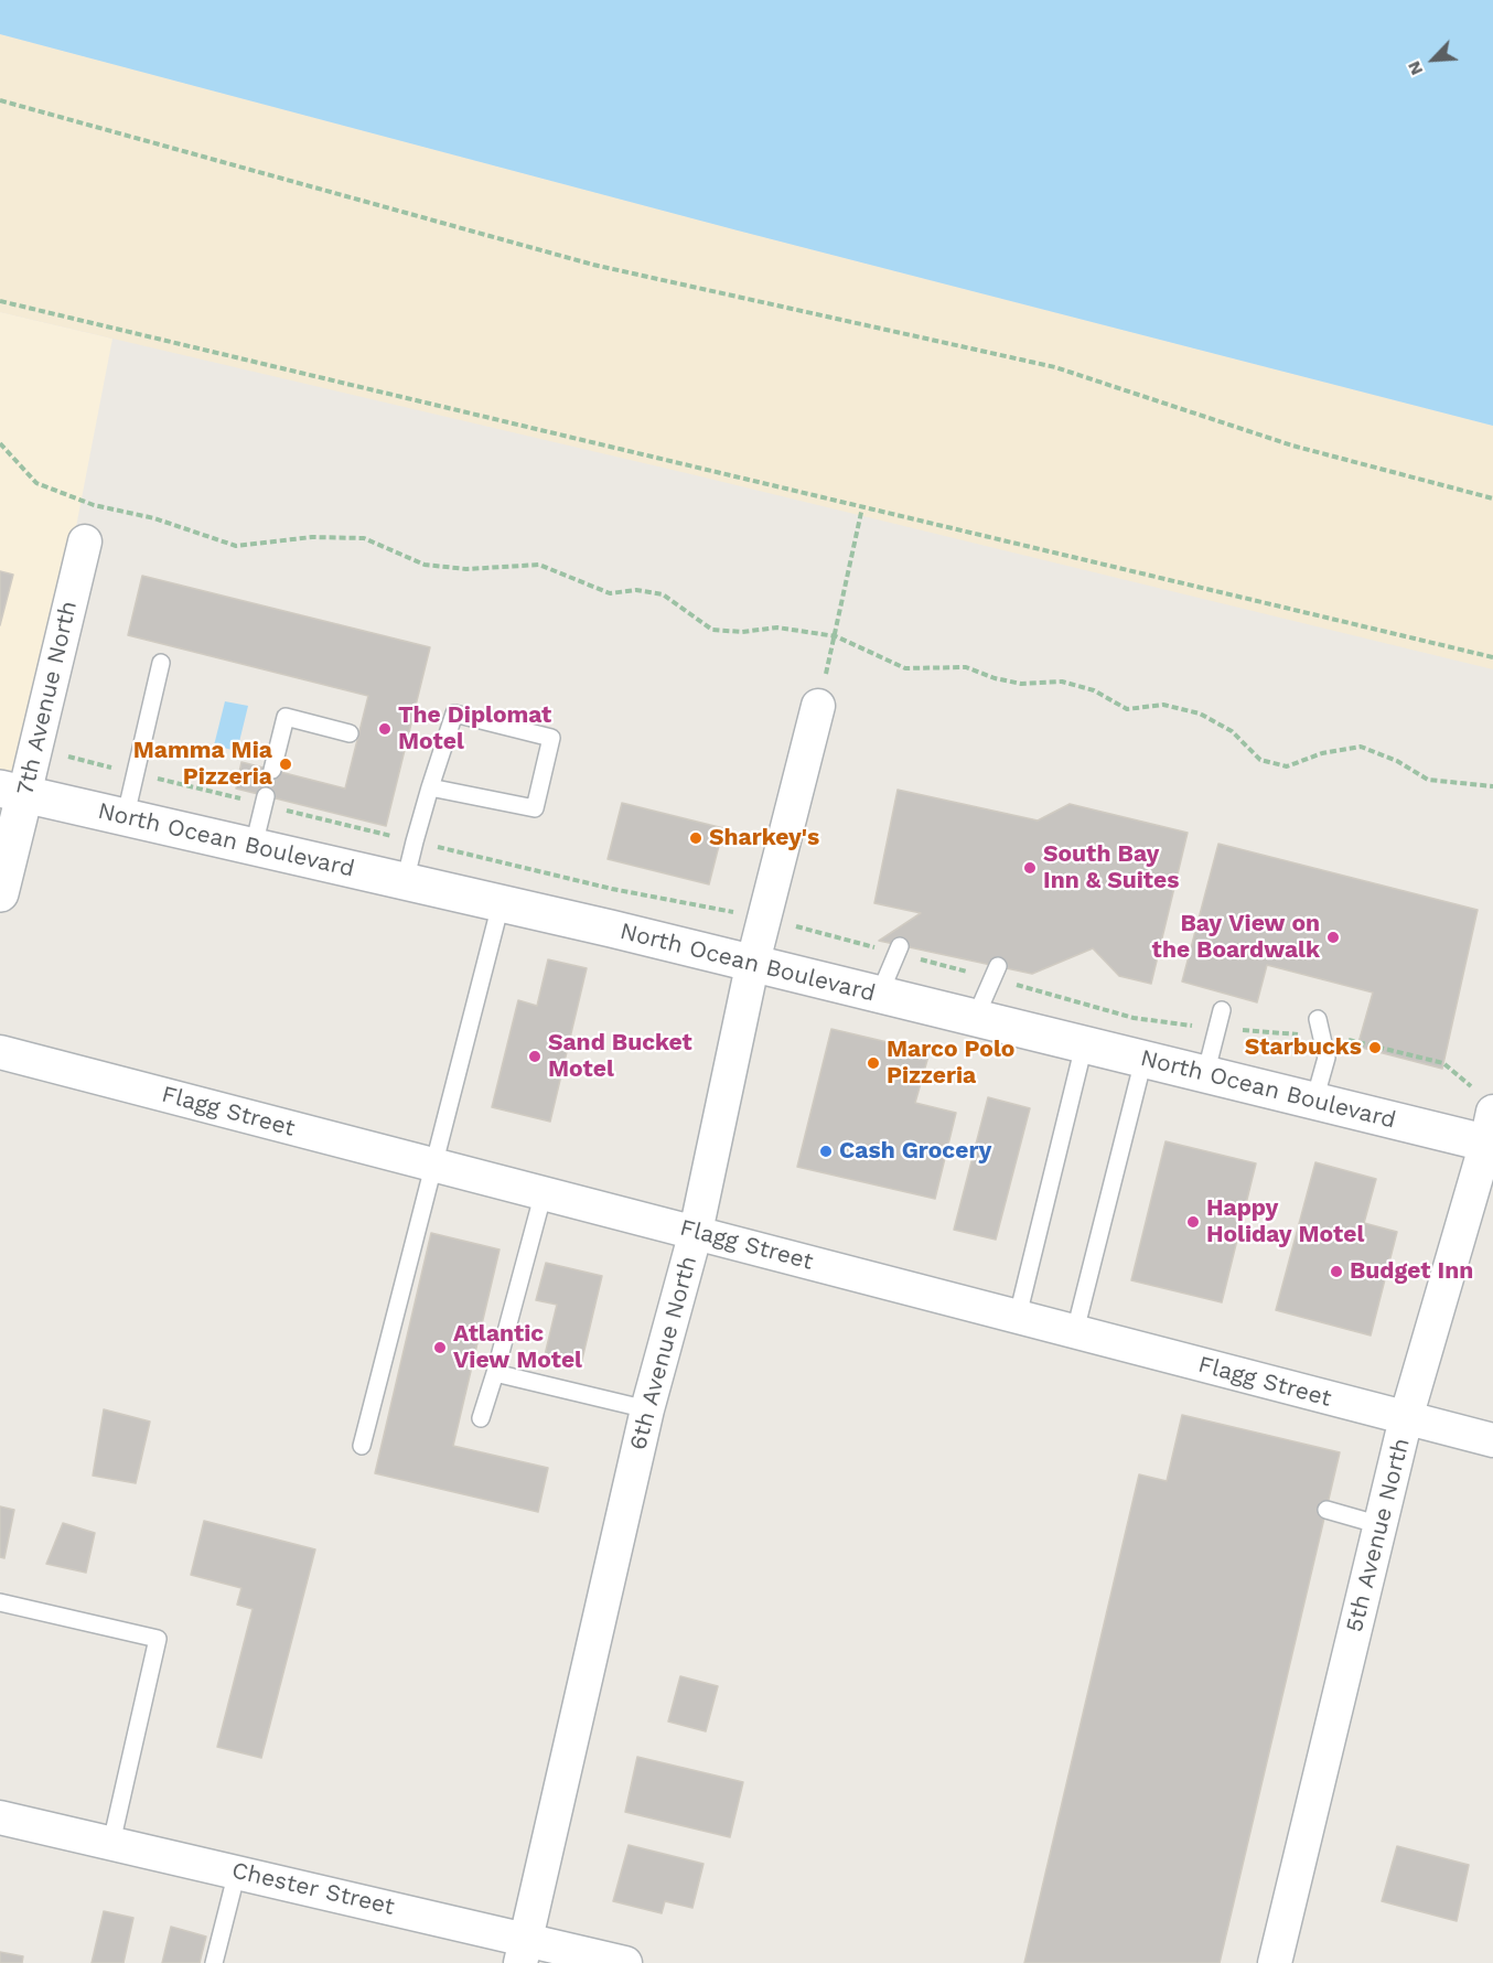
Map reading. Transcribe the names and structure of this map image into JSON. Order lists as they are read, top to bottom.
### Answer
{
  "streets": {
    "main road": ["7th Avenue North", "North Ocean Boulevard"],
    "street": [
      "Flagg Street",
      "6th Avenue North",
      "5th Avenue North",
      "Chester Street"
    ]
  },
  "crossings": [
    ["7th Avenue North", "North Ocean Boulevard"],
    ["North Ocean Boulevard", "6th Avenue North"],
    ["North Ocean Boulevard", "5th Avenue North"],
    ["Flagg Street", "6th Avenue North"],
    ["Flagg Street", "5th Avenue North"],
    ["6th Avenue North", "Chester Street"]
  ],
  "places": [
    "The Diplomat Motel",
    "Mamma Mia Pizzeria",
    "Sharkey's",
    "South Bay Inn & Suites",
    "Bay View on the Boardwalk",
    "Starbucks",
    "Sand Bucket Motel",
    "Marco Polo Pizzeria",
    "Cash Grocery",
    "Happy Holiday Motel",
    "Budget Inn",
    "Atlantic View Motel"
  ],
  "north": "bottom left"
}
